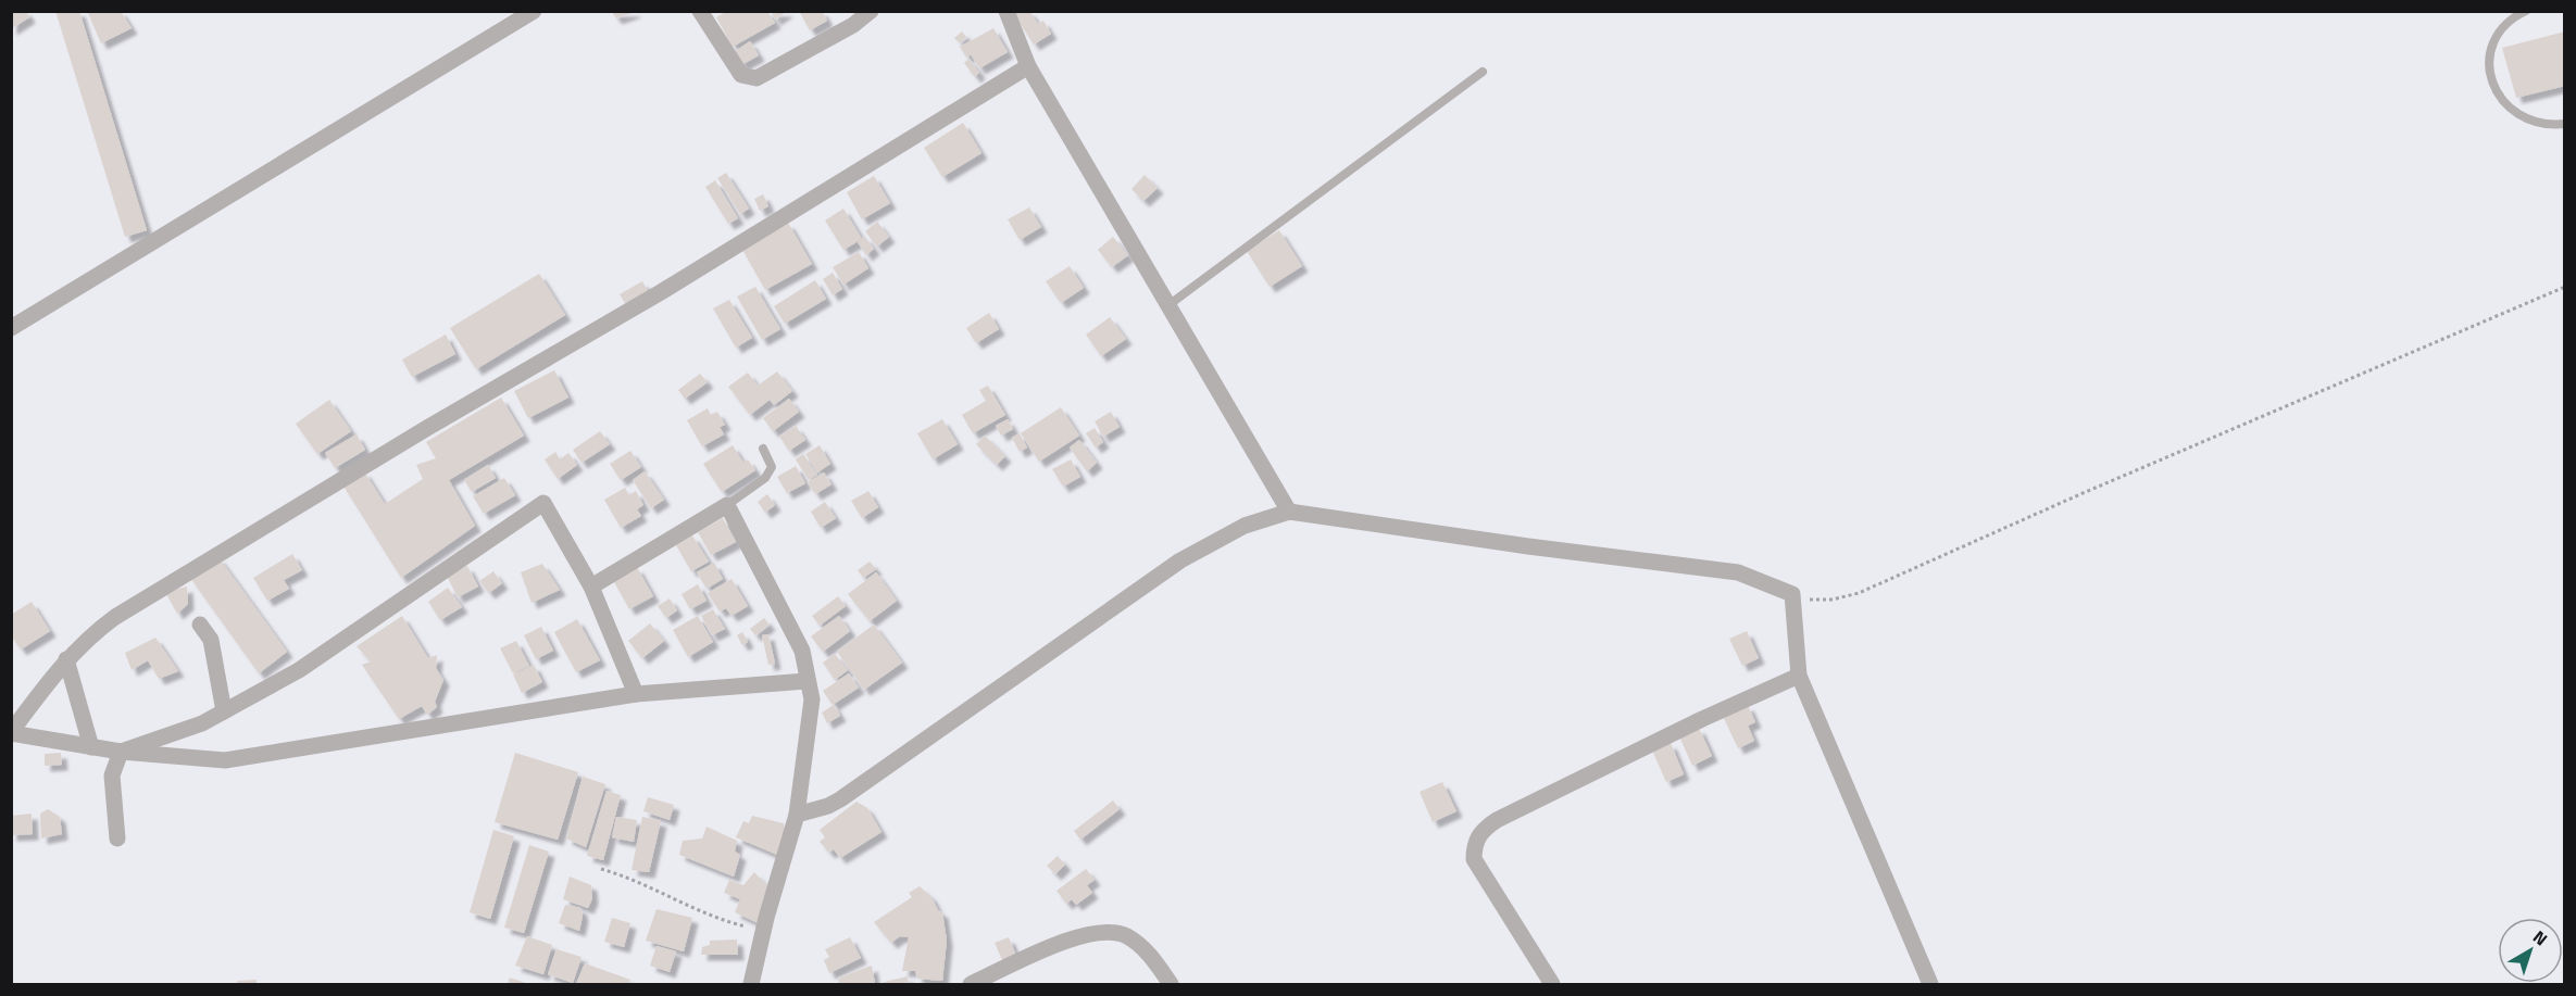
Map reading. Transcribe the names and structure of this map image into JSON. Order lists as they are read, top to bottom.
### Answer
{
  "north": "top right"
}
